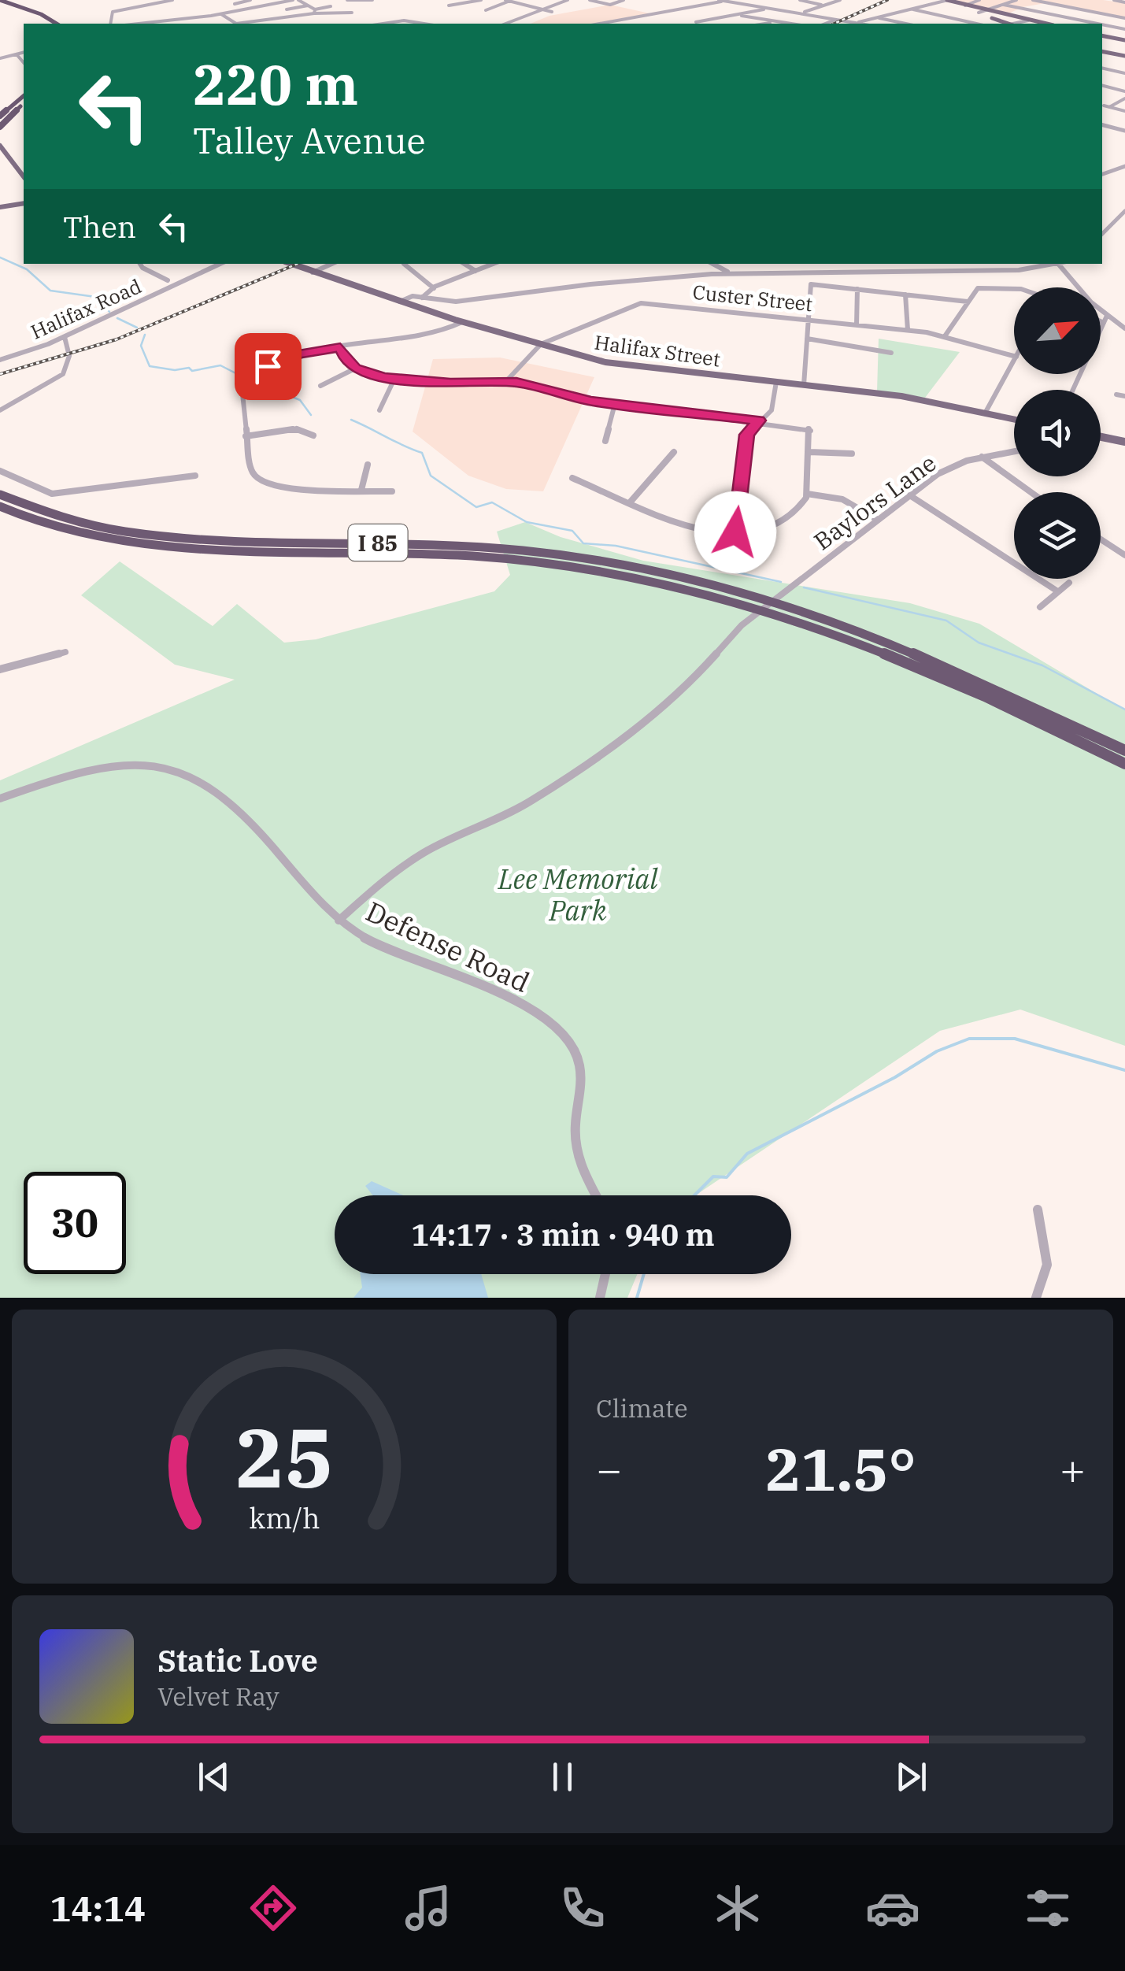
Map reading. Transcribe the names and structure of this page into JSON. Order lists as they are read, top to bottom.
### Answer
{
  "streets": {
    "highway": ["I 85"],
    "main road": ["Halifax Street"],
    "street": [
      "Custer Street",
      "Halifax Road",
      "Baylors Lane",
      "Defense Road"
    ]
  },
  "crossings": [
    ["Custer Street", "Halifax Street"],
    ["Baylors Lane", "Defense Road"]
  ],
  "parks": ["Lee Memorial Park"],
  "north": "top right",
  "page": {
    "turn": ["220 m", "Talley Avenue"],
    "then": "Then",
    "limit": "30",
    "trip": "14:17 · 3 min · 940 m",
    "tile": "Climate",
    "heat": ["−", "21.5°", "+"],
    "song": ["Static Love", "Velvet Ray"],
    "tabs": "14:14",
    "gauge": ["25", "km/h"]
  }
}
